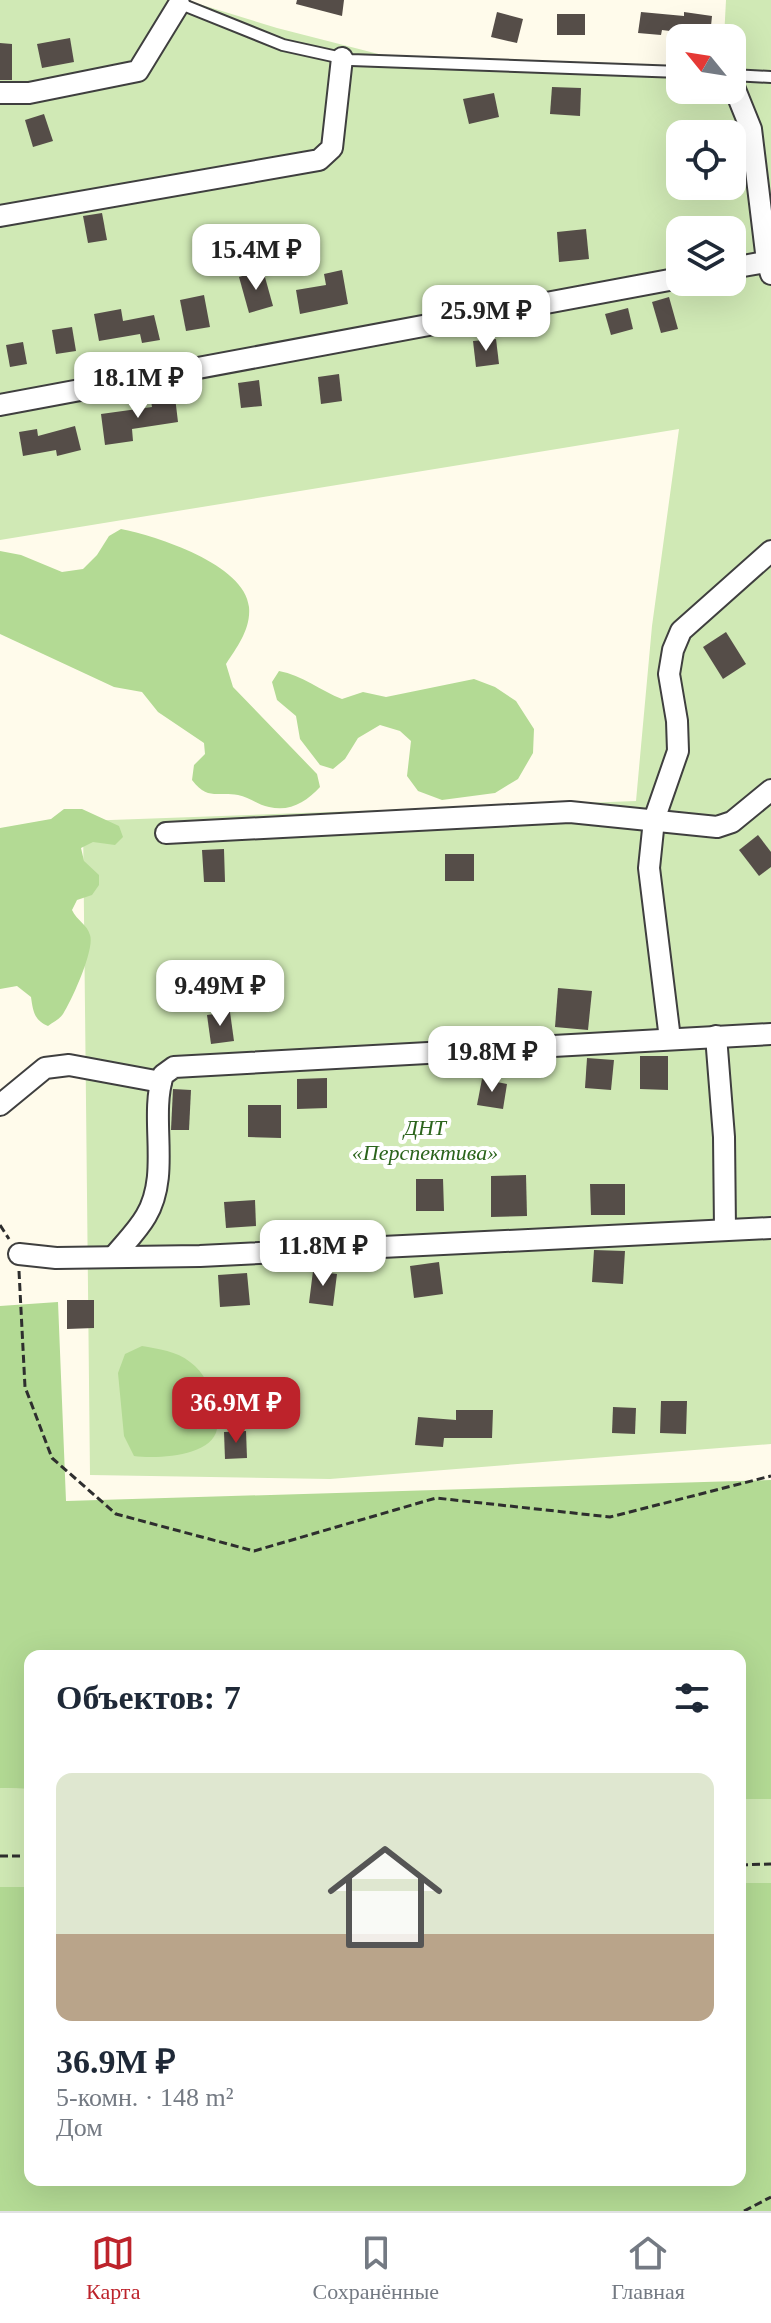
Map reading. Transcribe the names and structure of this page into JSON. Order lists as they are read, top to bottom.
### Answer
{
  "parks": ["ДНТ «Перспектива»"],
  "north": "top left",
  "page": {
    "price": [
      "15.4M ₽",
      "25.9M ₽",
      "18.1M ₽",
      "9.49M ₽",
      "19.8M ₽",
      "11.8M ₽",
      "36.9M ₽"
    ],
    "heading": "Объектов: 7",
    "list": [
      {
        "name": "36.9M ₽",
        "note": "5-комн. · 148 m² · Дом"
      }
    ],
    "tabs": ["Карта", "Сохранённые", "Главная"]
  }
}
